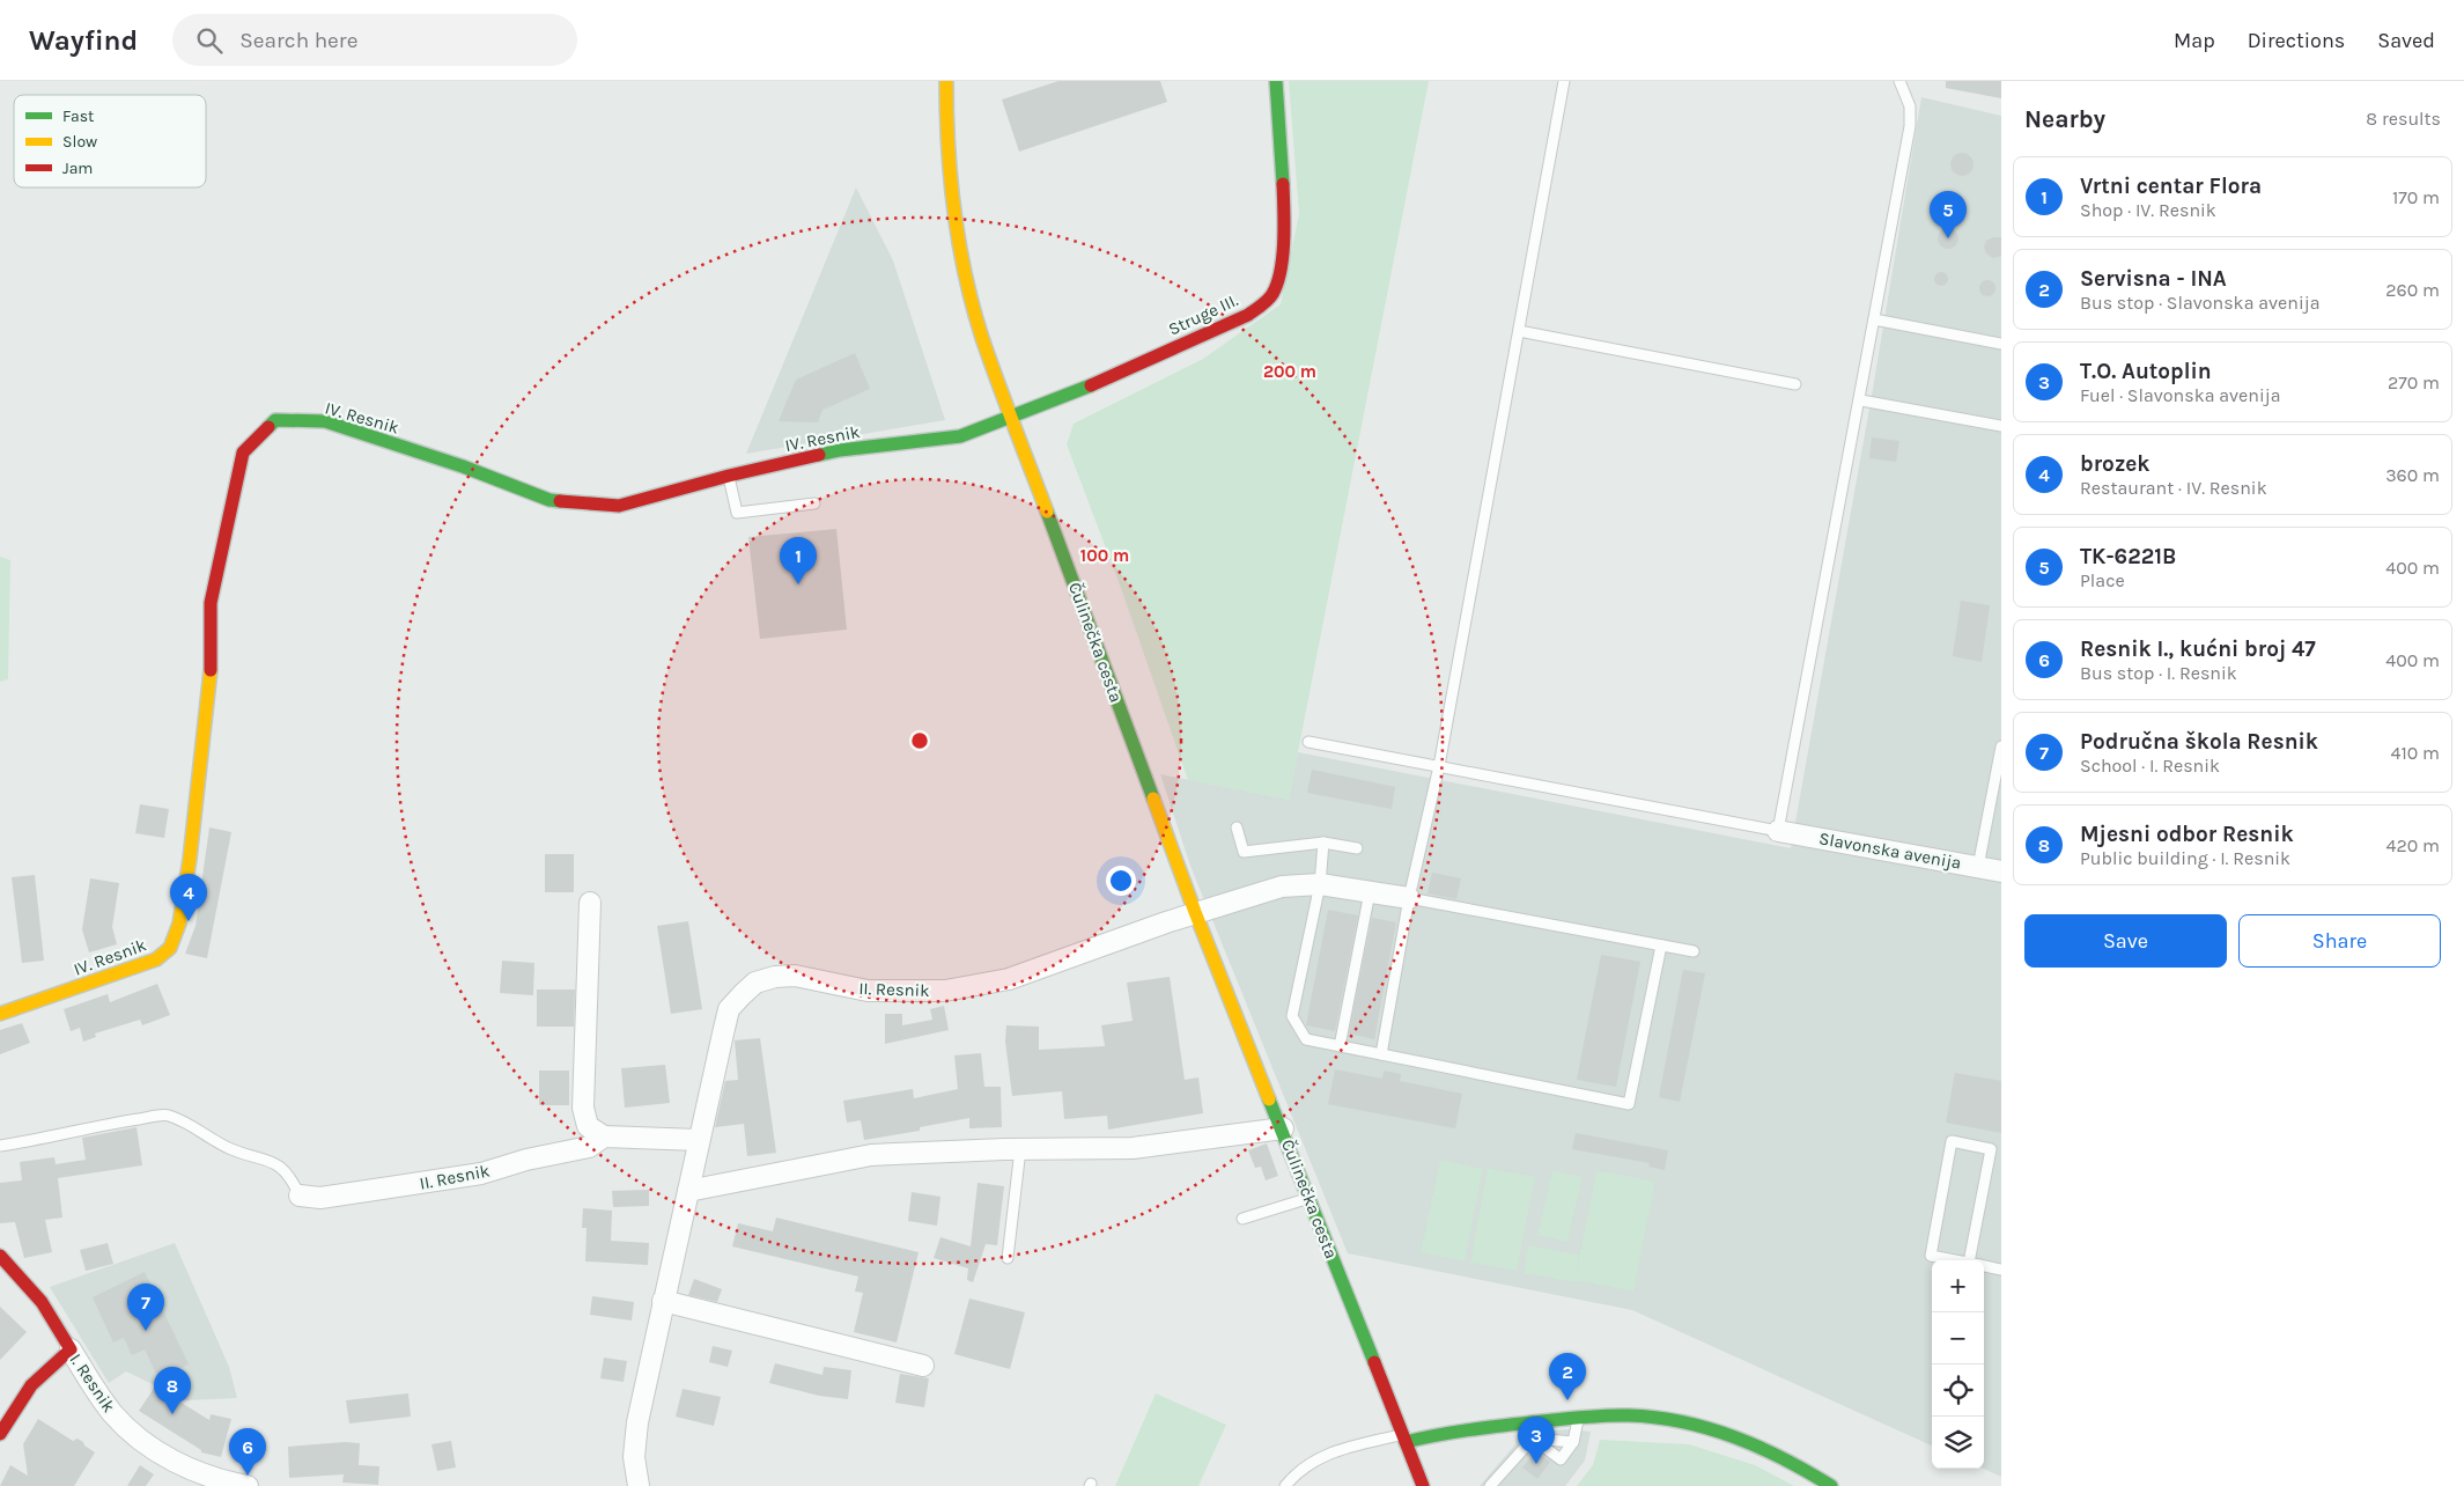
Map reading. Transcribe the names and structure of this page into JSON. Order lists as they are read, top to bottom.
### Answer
{
  "streets": {
    "street": [
      "Struge III.",
      "IV. Resnik",
      "Čulinečka cesta",
      "Slavonska avenija",
      "II. Resnik",
      "I. Resnik"
    ]
  },
  "crossings": [
    ["Struge III.", "IV. Resnik"],
    ["Struge III.", "Čulinečka cesta"],
    ["IV. Resnik", "Čulinečka cesta"],
    ["Čulinečka cesta", "II. Resnik"]
  ],
  "legend": ["Fast", "Slow", "Jam"],
  "page": {
    "header": "Wayfind",
    "search": "Search here",
    "nav": ["Map", "Directions", "Saved"],
    "heading": ["Nearby", "8 results"],
    "list": [
      {
        "mark": "1",
        "name": "Vrtni centar Flora",
        "note": "Shop · IV. Resnik",
        "value": "170 m"
      },
      {
        "mark": "2",
        "name": "Servisna - INA",
        "note": "Bus stop · Slavonska avenija",
        "value": "260 m"
      },
      {
        "mark": "3",
        "name": "T.O. Autoplin",
        "note": "Fuel · Slavonska avenija",
        "value": "270 m"
      },
      {
        "mark": "4",
        "name": "brozek",
        "note": "Restaurant · IV. Resnik",
        "value": "360 m"
      },
      {
        "mark": "5",
        "name": "TK-6221B",
        "note": "Place",
        "value": "400 m"
      },
      {
        "mark": "6",
        "name": "Resnik I., kućni broj 47",
        "note": "Bus stop · I. Resnik",
        "value": "400 m"
      },
      {
        "mark": "7",
        "name": "Područna škola Resnik",
        "note": "School · I. Resnik",
        "value": "410 m"
      },
      {
        "mark": "8",
        "name": "Mjesni odbor Resnik",
        "note": "Public building · I. Resnik",
        "value": "420 m"
      }
    ],
    "pins": [
      "5",
      "1",
      "4",
      "7",
      "2",
      "8",
      "3",
      "6"
    ],
    "buttons": ["Save", "Share"],
    "map_buttons": ["+", "−"]
  },
  "rings": ["200 m", "100 m"]
}
